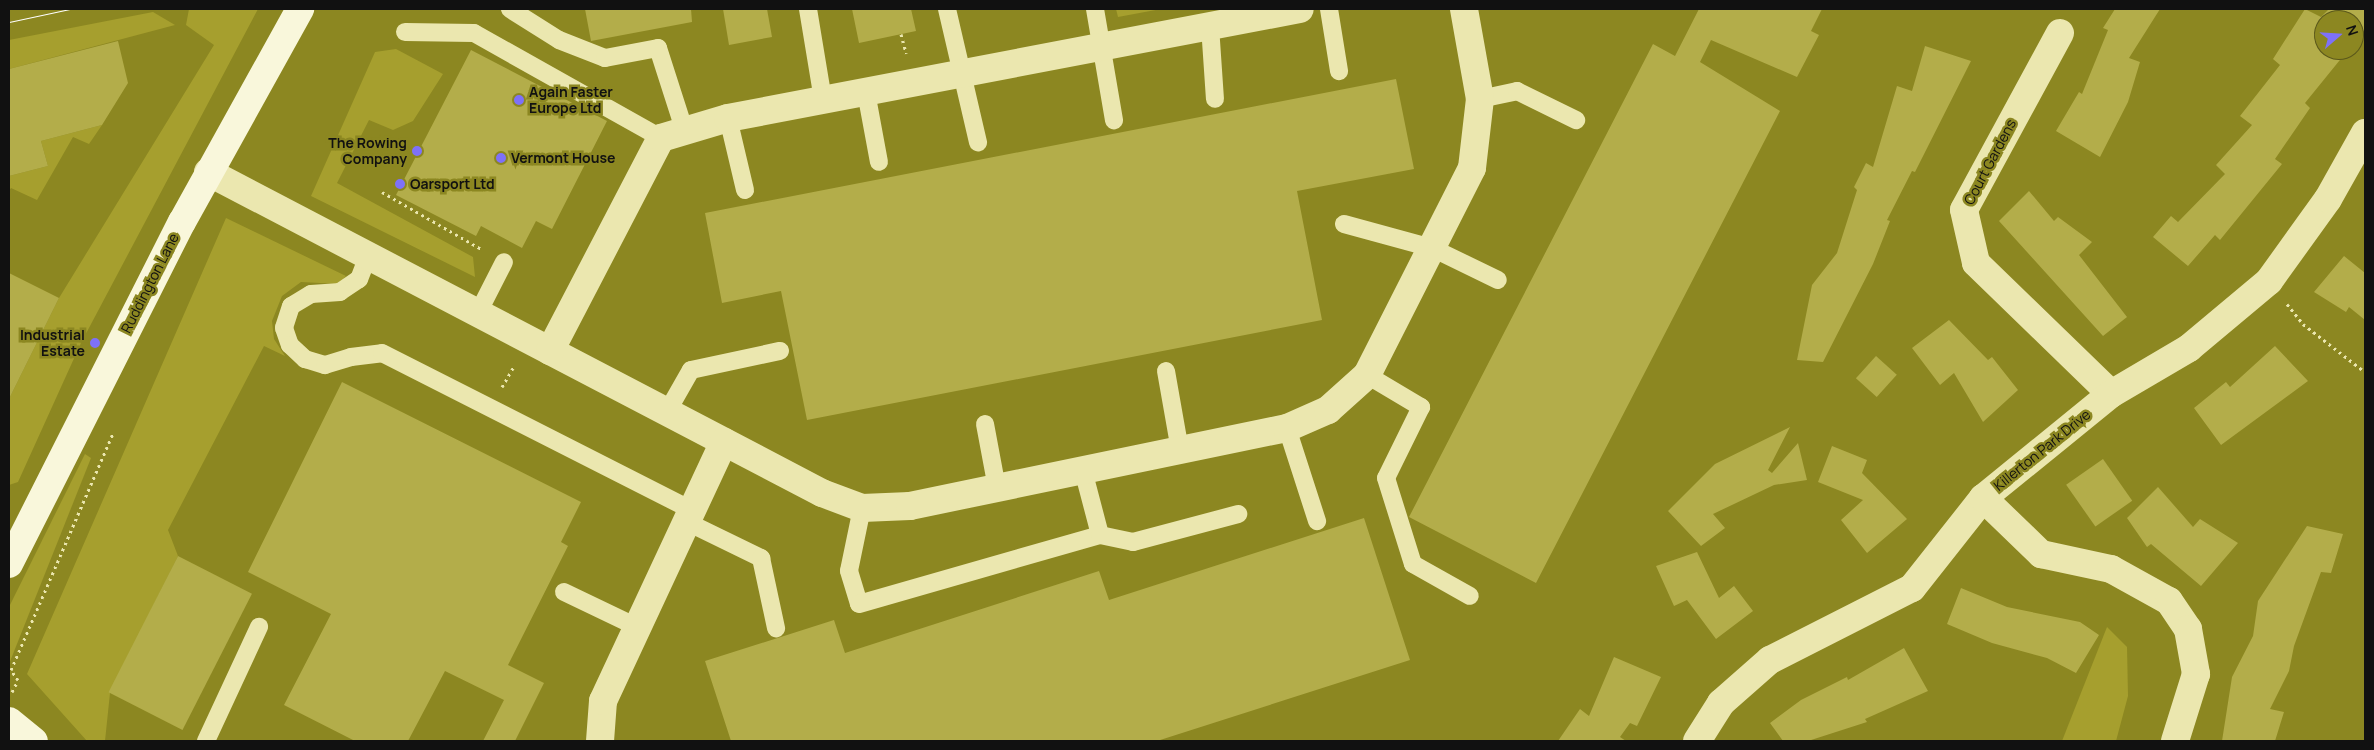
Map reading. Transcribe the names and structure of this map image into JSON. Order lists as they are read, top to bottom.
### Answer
{
  "streets": {
    "main road": ["Ruddington Lane"],
    "street": ["Court Gardens", "Killerton Park Drive"]
  },
  "crossings": [
    ["Court Gardens", "Killerton Park Drive"]
  ],
  "places": [
    "Again Faster Europe Ltd",
    "The Rowing Company",
    "Vermont House",
    "Oarsport Ltd",
    "Industrial Estate"
  ],
  "north": "right"
}
